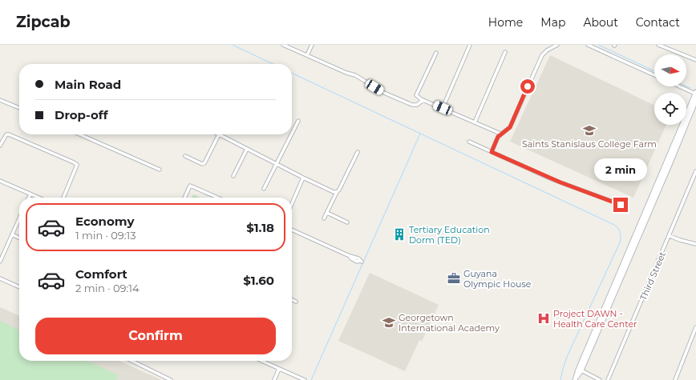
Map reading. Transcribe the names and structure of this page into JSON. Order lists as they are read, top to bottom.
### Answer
{
  "streets": {
    "street": ["Third Street"]
  },
  "places": {
    "school or university": ["Saints Stanislaus College Farm", "Georgetown International Academy"],
    "building": ["Tertiary Education Dorm (TED)"],
    "office": ["Guyana Olympic House"],
    "hospital": ["Project DAWN - Health Care Center"]
  },
  "north": "right",
  "page": {
    "header": "Zipcab",
    "nav": [
      "Home",
      "Map",
      "About",
      "Contact"
    ],
    "banner": ["Main Road", "Drop-off"],
    "bubble": "2 min",
    "list": [
      {
        "name": "Economy",
        "note": "1 min · 09:13",
        "value": "$1.18"
      },
      {
        "name": "Comfort",
        "note": "2 min · 09:14",
        "value": "$1.60"
      }
    ],
    "buttons": "Confirm"
  }
}
